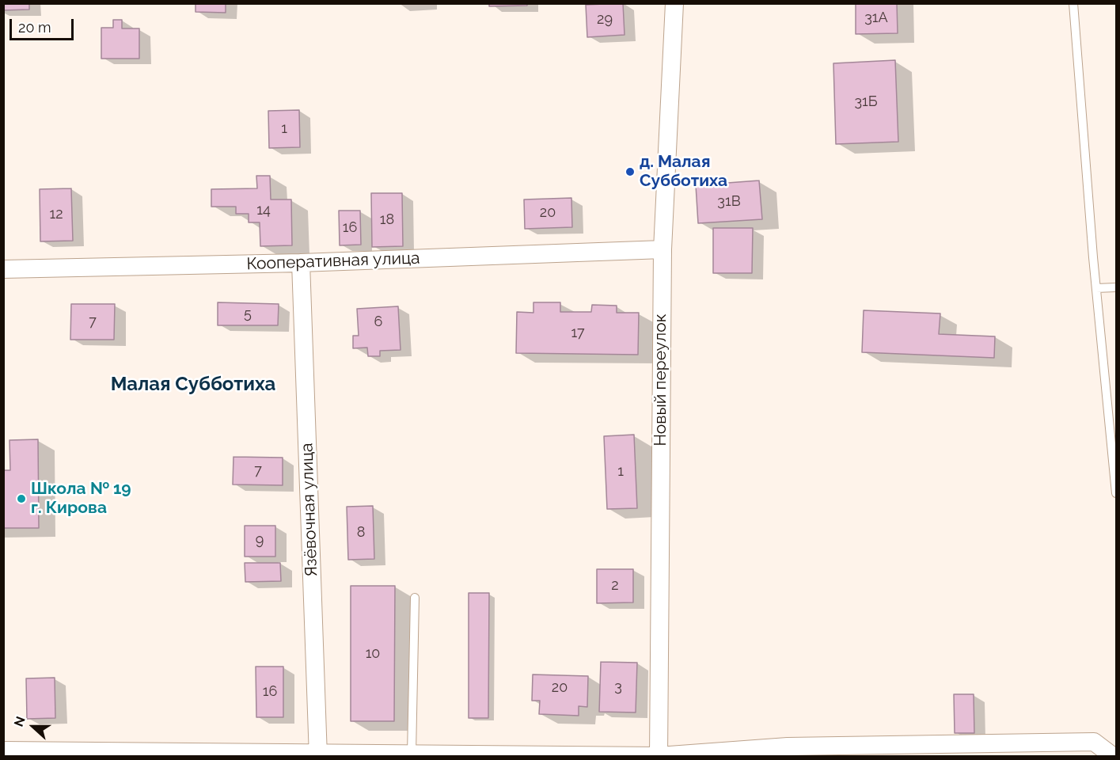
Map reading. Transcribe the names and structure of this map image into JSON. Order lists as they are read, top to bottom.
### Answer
{
  "streets": {
    "street": ["Кооперативная улица", "Новый переулок", "Язёвочная улица"]
  },
  "crossings": [
    ["Кооперативная улица", "Новый переулок"],
    ["Кооперативная улица", "Язёвочная улица"]
  ],
  "districts": ["Малая Субботиха"],
  "places": ["д. Малая Субботиха", "Школа № 19 г. Кирова"],
  "house_numbers": [
    "31А",
    "29",
    "31Б",
    "1",
    "31В",
    "14",
    "20",
    "12",
    "18",
    "16",
    "5",
    "7",
    "6",
    "17",
    "7",
    "1",
    "8",
    "9",
    "2",
    "10",
    "3",
    "20",
    "16"
  ],
  "scale_bar": "20 m",
  "north": "left"
}
